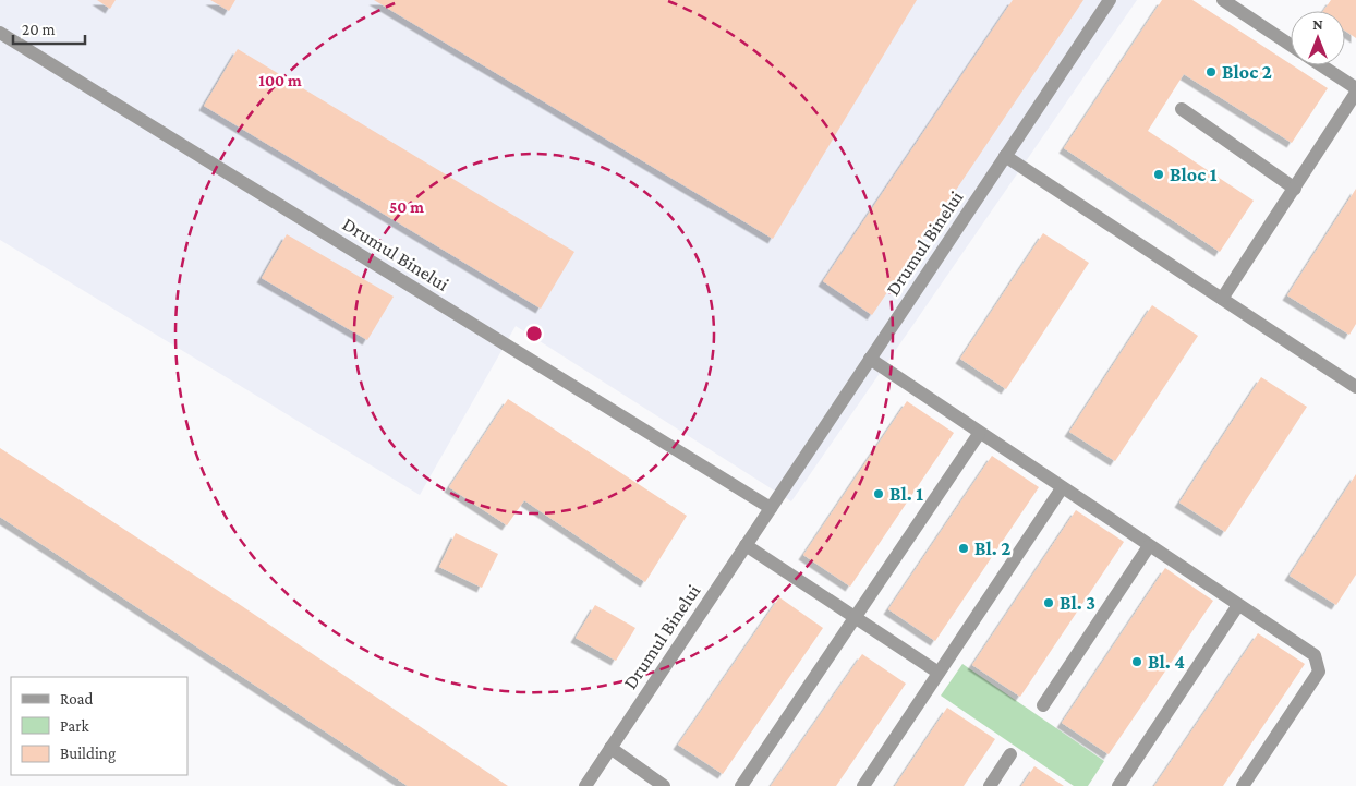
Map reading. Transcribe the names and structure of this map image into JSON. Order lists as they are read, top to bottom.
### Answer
{
  "streets": {
    "street": ["Drumul Binelui"]
  },
  "places": [
    "Bloc 2",
    "Bloc 1",
    "Bl. 1",
    "Bl. 2",
    "Bl. 3",
    "Bl. 4"
  ],
  "legend": ["Road", "Park", "Building"],
  "scale_bar": "20 m",
  "north": "top",
  "rings": ["100 m", "50 m"]
}
